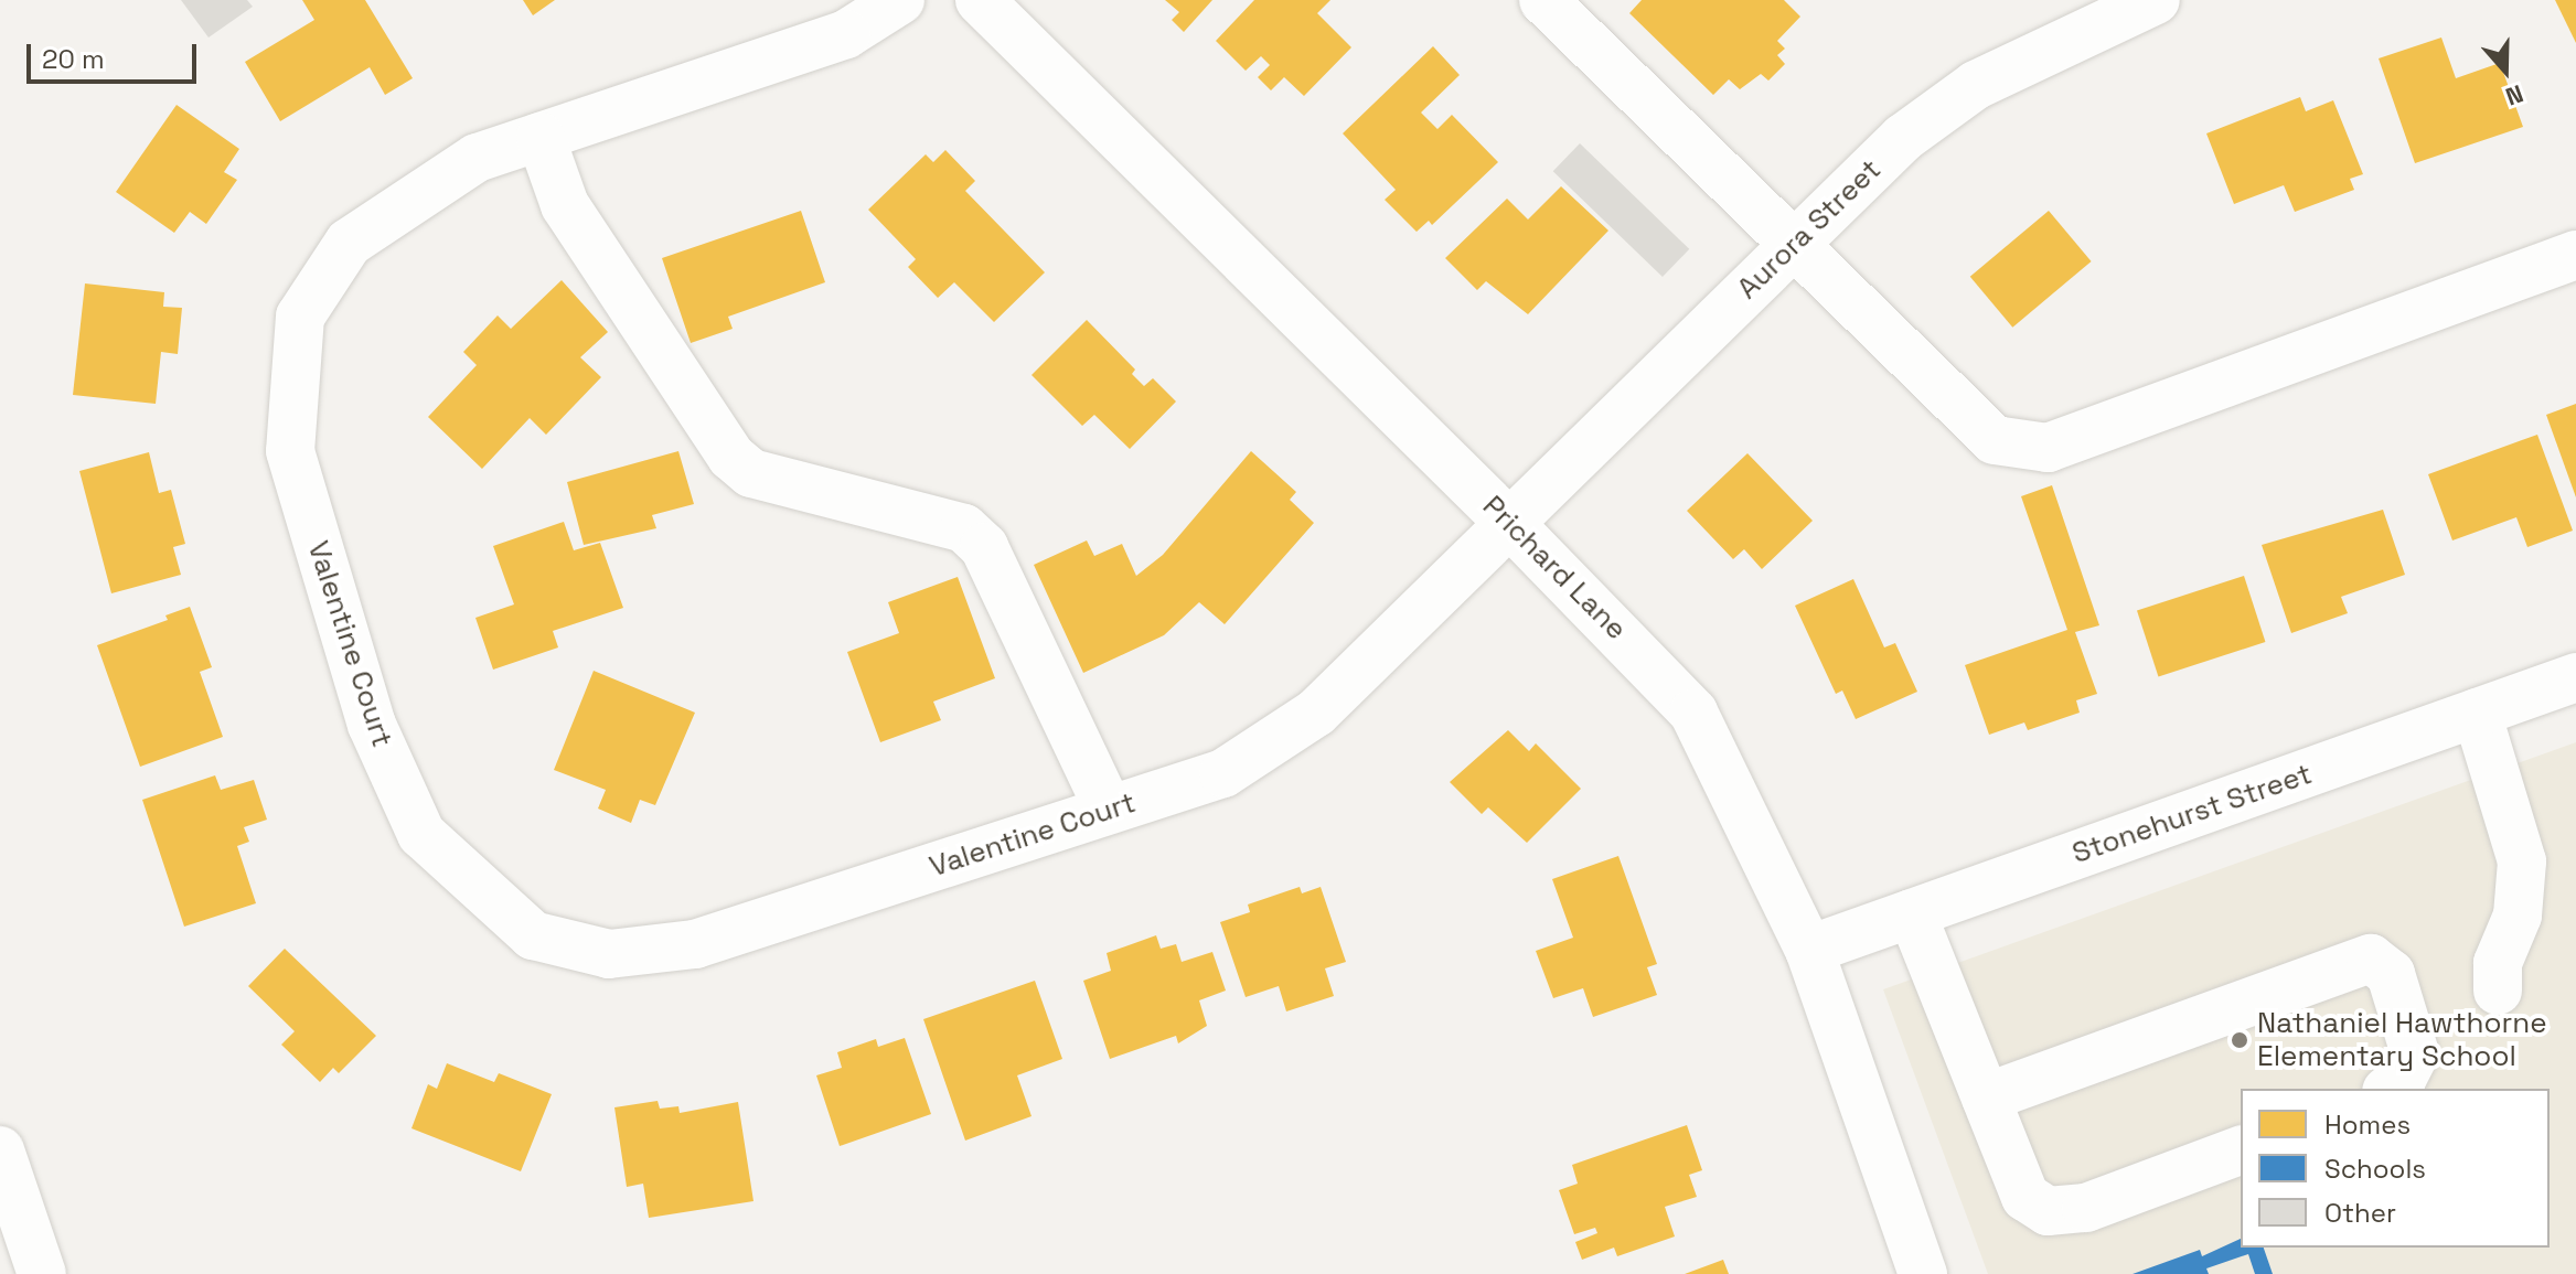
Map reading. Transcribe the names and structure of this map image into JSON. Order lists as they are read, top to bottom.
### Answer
{
  "streets": {
    "street": [
      "Aurora Street",
      "Prichard Lane",
      "Valentine Court",
      "Stonehurst Street"
    ]
  },
  "crossings": [
    ["Aurora Street", "Prichard Lane"],
    ["Aurora Street", "Valentine Court"],
    ["Prichard Lane", "Valentine Court"],
    ["Prichard Lane", "Stonehurst Street"]
  ],
  "places": ["Nathaniel Hawthorne Elementary School"],
  "legend": ["Homes", "Schools", "Other"],
  "scale_bar": "20 m",
  "north": "bottom"
}
